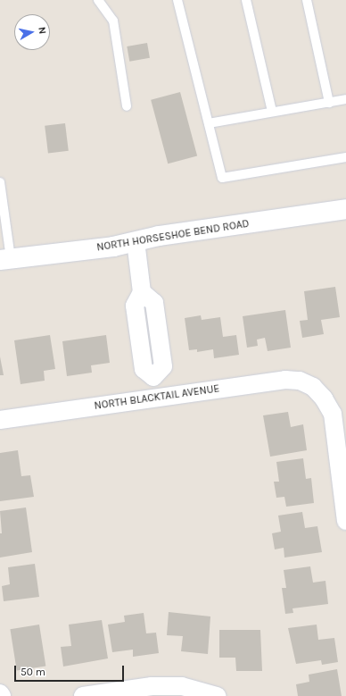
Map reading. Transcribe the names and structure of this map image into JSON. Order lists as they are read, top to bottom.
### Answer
{
  "streets": {
    "street": ["NORTH HORSESHOE BEND ROAD", "NORTH BLACKTAIL AVENUE"]
  },
  "scale_bar": "50 m",
  "north": "right"
}
